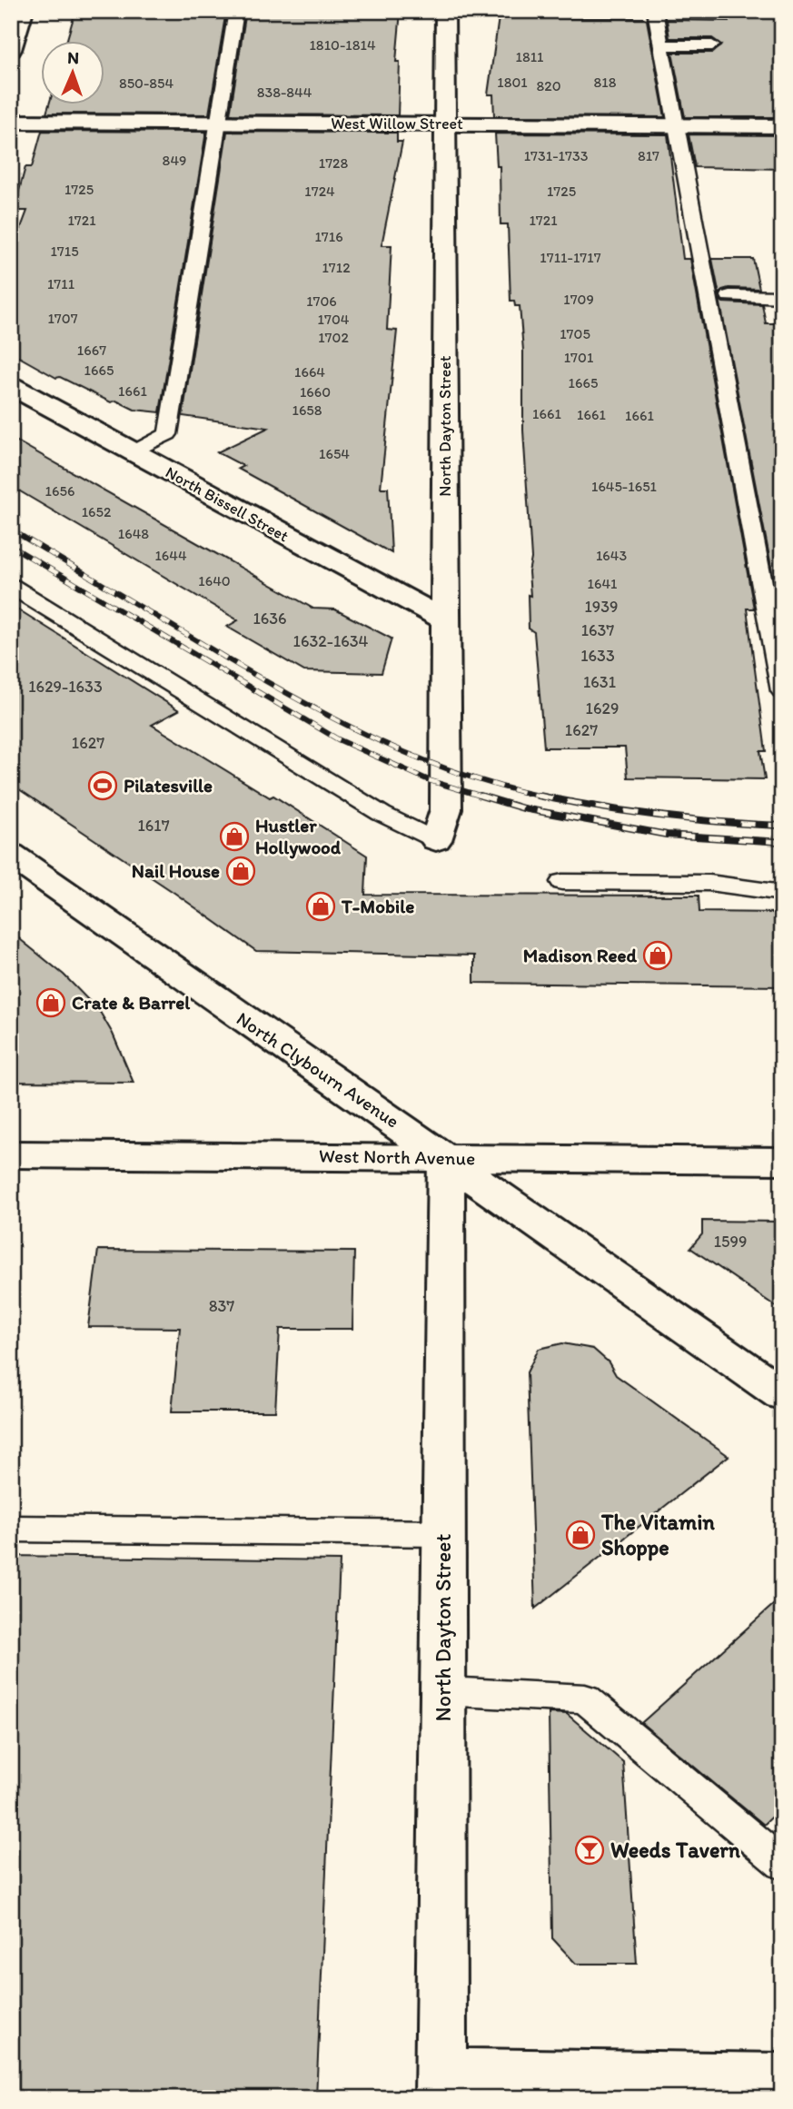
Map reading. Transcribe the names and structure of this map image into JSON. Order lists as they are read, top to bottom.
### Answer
{
  "streets": {
    "street": [
      "West Willow Street",
      "North Dayton Street",
      "North Bissell Street",
      "North Clybourn Avenue",
      "West North Avenue"
    ]
  },
  "crossings": [
    ["West Willow Street", "North Dayton Street"],
    ["North Dayton Street", "North Bissell Street"],
    ["North Dayton Street", "North Clybourn Avenue"],
    ["North Dayton Street", "West North Avenue"],
    ["North Clybourn Avenue", "West North Avenue"]
  ],
  "places": {
    "sports": ["Pilatesville"],
    "shop": [
      "Hustler Hollywood",
      "Nail House",
      "T-Mobile",
      "Madison Reed",
      "Crate & Barrel",
      "The Vitamin Shoppe"
    ],
    "bar": ["Weeds Tavern"]
  },
  "house_numbers": [
    "1810-1814",
    "1811",
    "1801",
    "818",
    "850-854",
    "820",
    "838-844",
    "1731-1733",
    "817",
    "849",
    "1728",
    "1725",
    "1724",
    "1725",
    "1721",
    "1721",
    "1716",
    "1715",
    "1711-1717",
    "1712",
    "1711",
    "1709",
    "1706",
    "1707",
    "1704",
    "1705",
    "1702",
    "1667",
    "1701",
    "1665",
    "1664",
    "1665",
    "1661",
    "1660",
    "1658",
    "1661",
    "1661",
    "1661",
    "1654",
    "1645-1651",
    "1656",
    "1652",
    "1648",
    "1644",
    "1643",
    "1640",
    "1641",
    "1939",
    "1636",
    "1637",
    "1632-1634",
    "1633",
    "1631",
    "1629-1633",
    "1629",
    "1627",
    "1627",
    "1617",
    "1599",
    "837"
  ],
  "north": "top"
}
